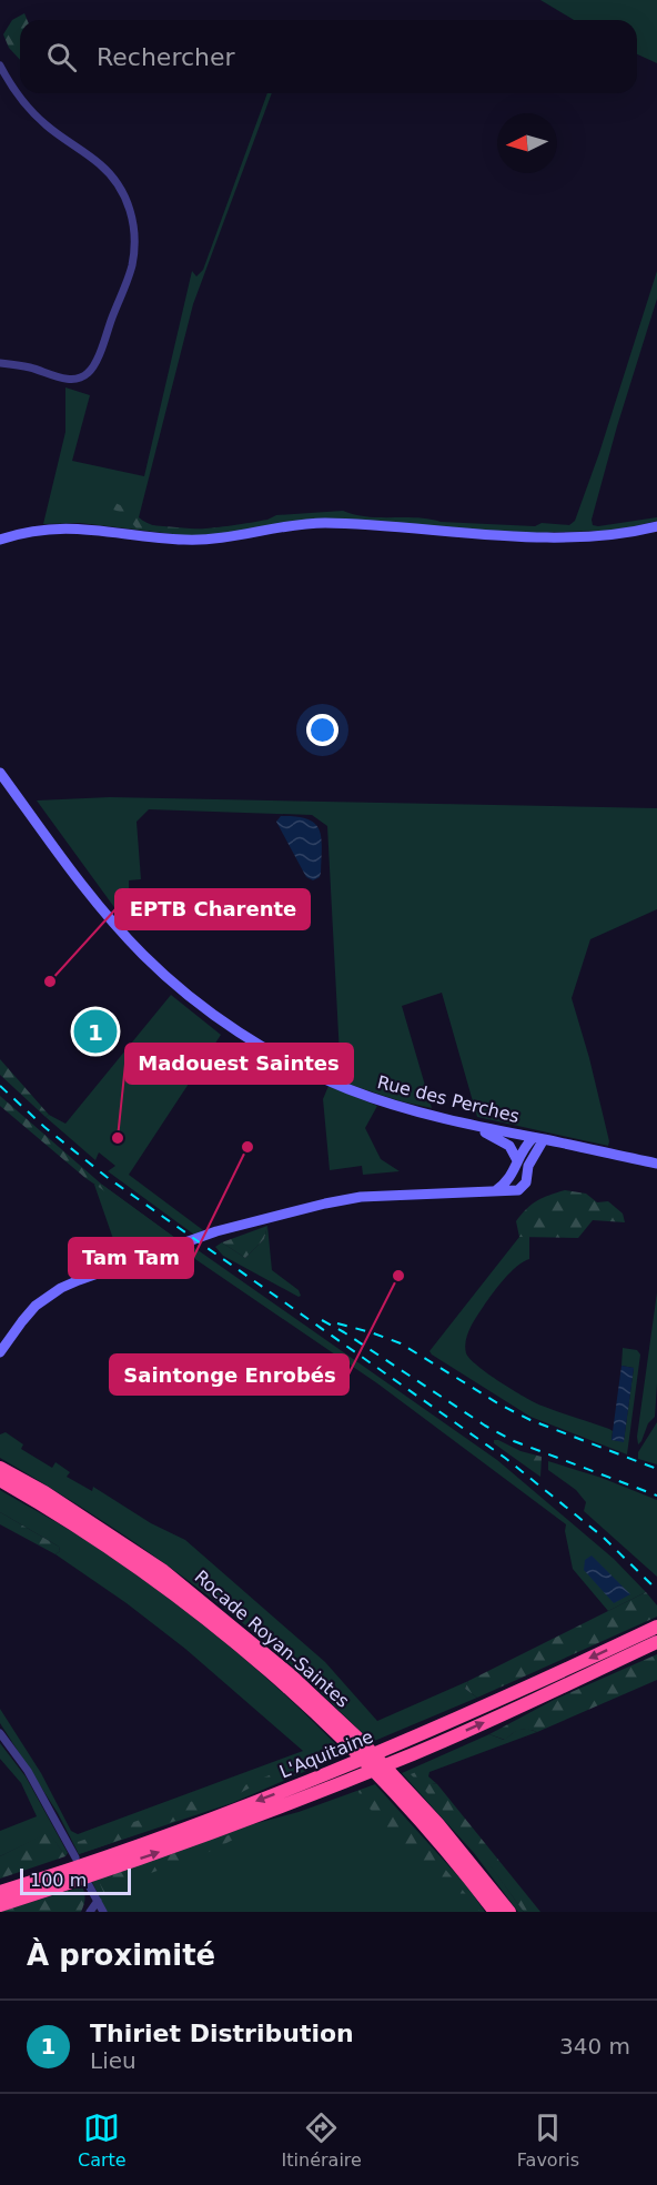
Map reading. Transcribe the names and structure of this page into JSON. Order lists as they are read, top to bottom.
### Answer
{
  "streets": {
    "highway": ["Rocade Royan-Saintes", "L'Aquitaine"],
    "street": ["Rue des Perches"]
  },
  "places": [
    "EPTB Charente",
    "Madouest Saintes",
    "Tam Tam",
    "Saintonge Enrobés"
  ],
  "scale_bar": "100 m",
  "north": "left",
  "page": {
    "search": "Rechercher",
    "pins": "1",
    "scale": "100 m",
    "heading": "À proximité",
    "list": [
      {
        "mark": "1",
        "name": "Thiriet Distribution",
        "note": "Lieu",
        "value": "340 m"
      }
    ],
    "nav": ["Carte", "Itinéraire", "Favoris"]
  }
}
